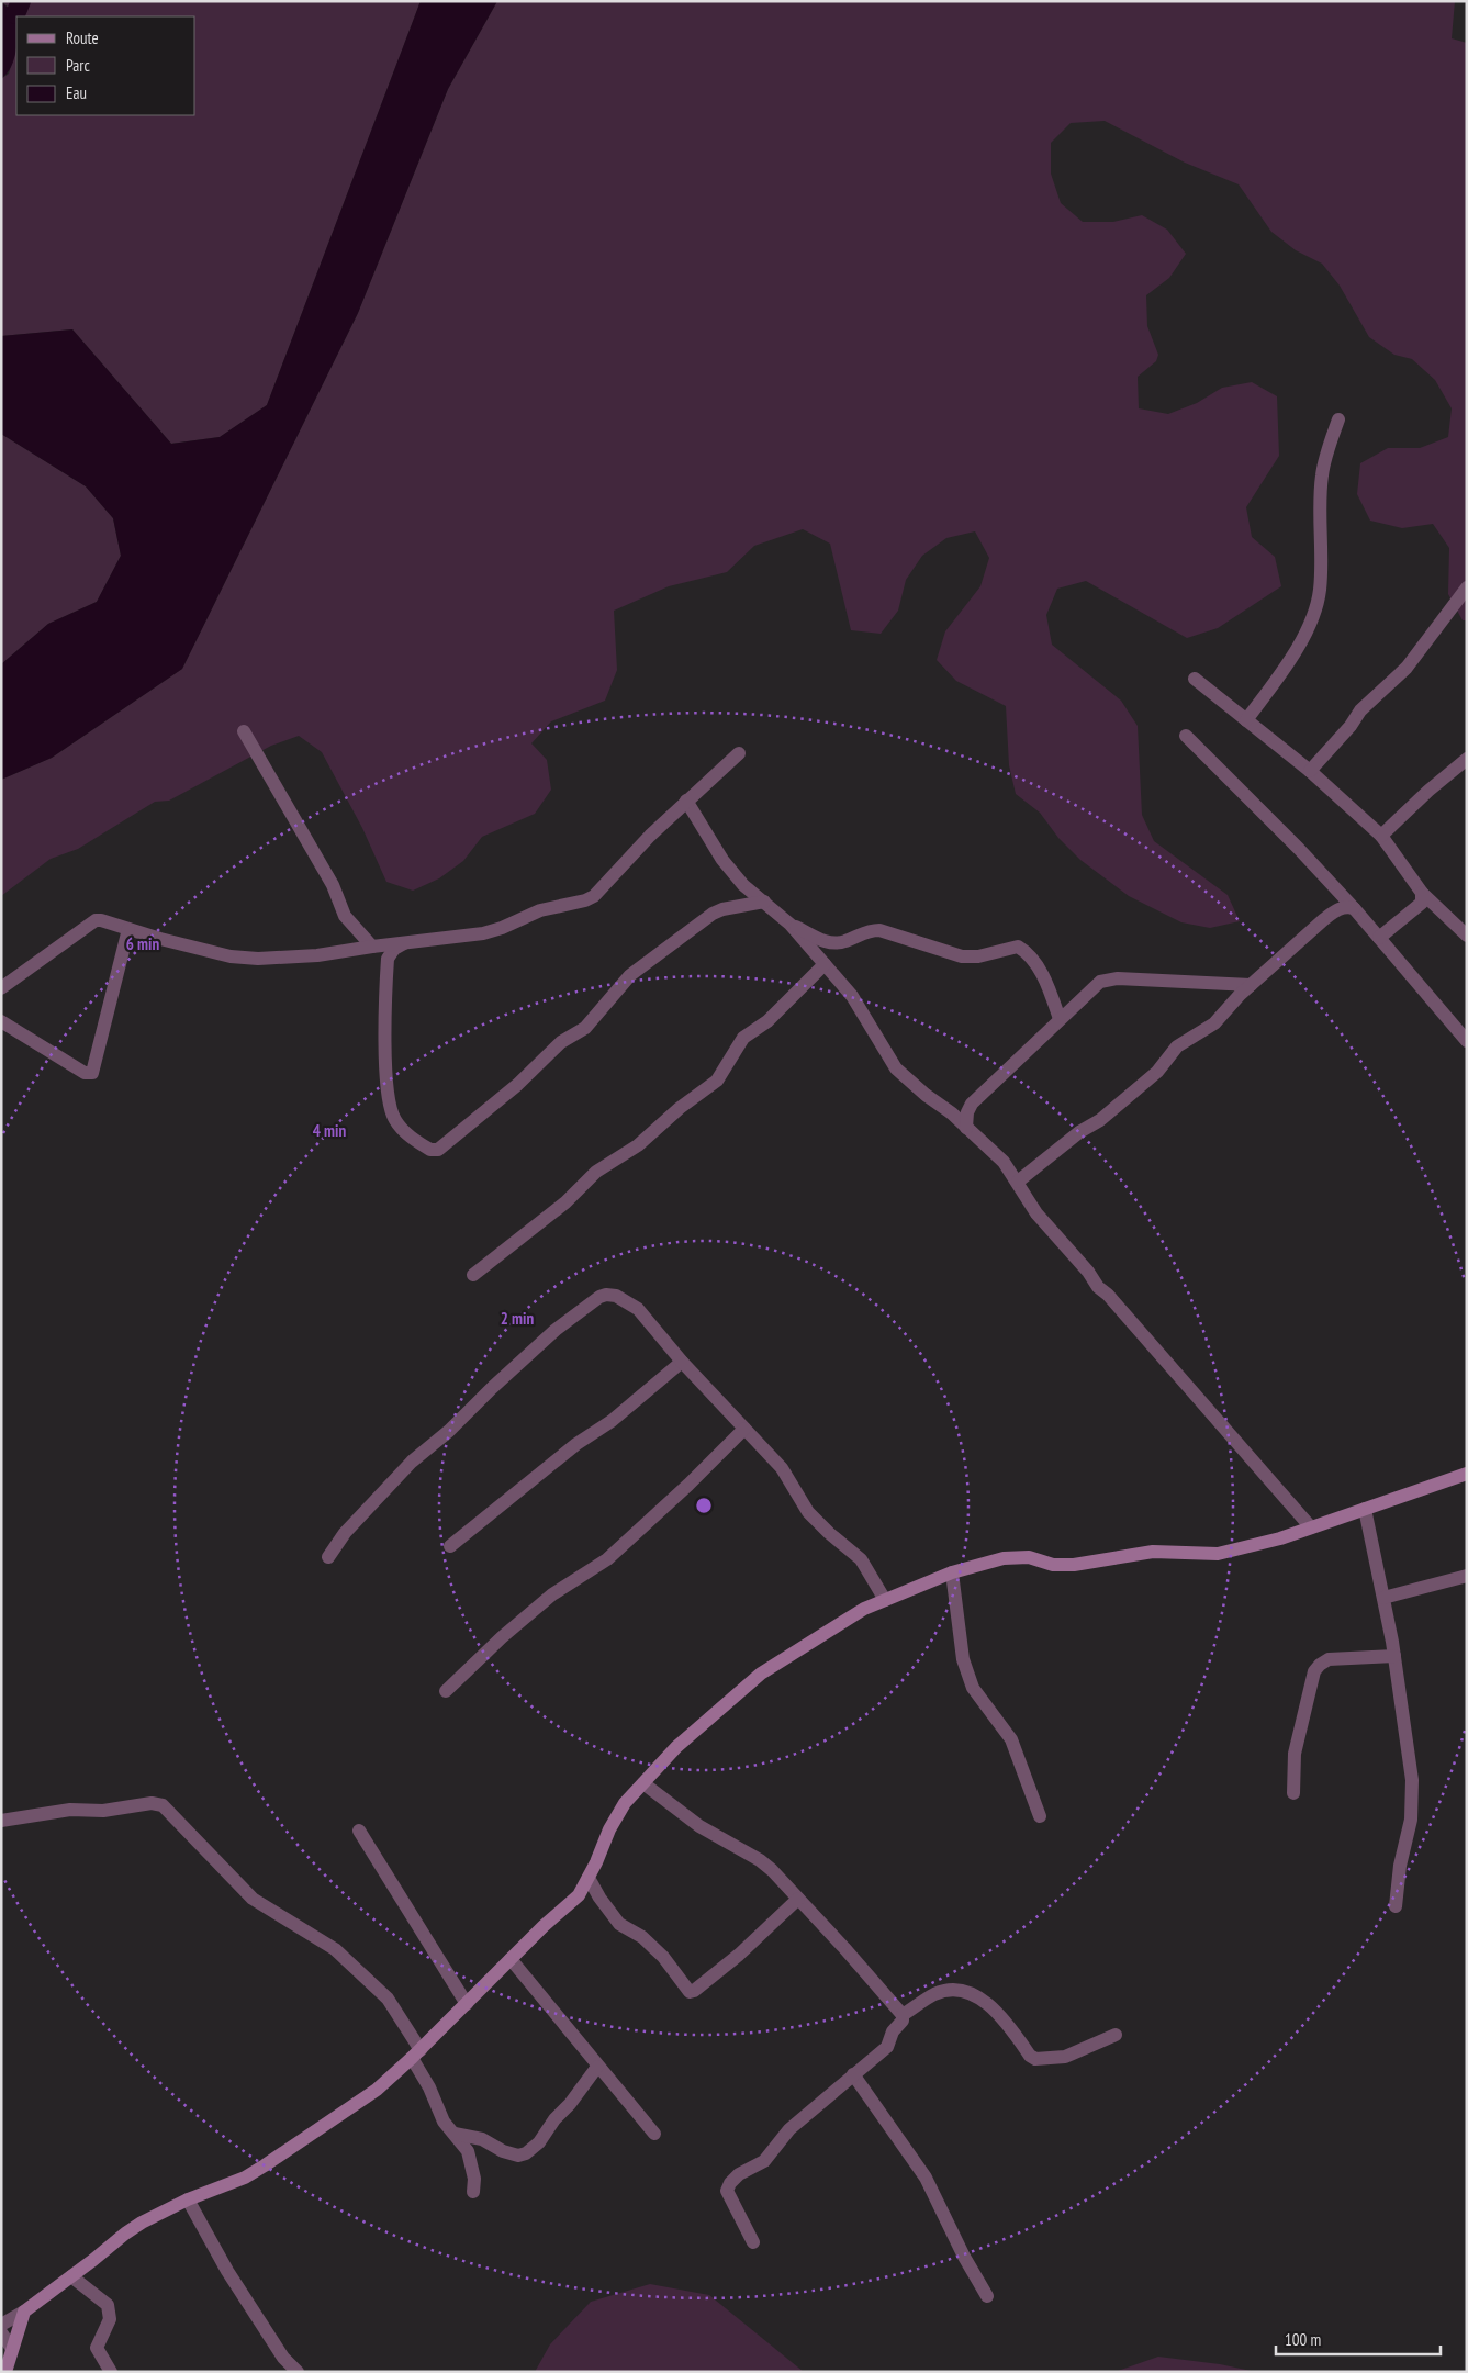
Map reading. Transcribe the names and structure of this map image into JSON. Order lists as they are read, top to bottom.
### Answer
{
  "legend": ["Route", "Parc", "Eau"],
  "scale_bar": "100 m",
  "rings": ["6 min", "4 min", "2 min"]
}
